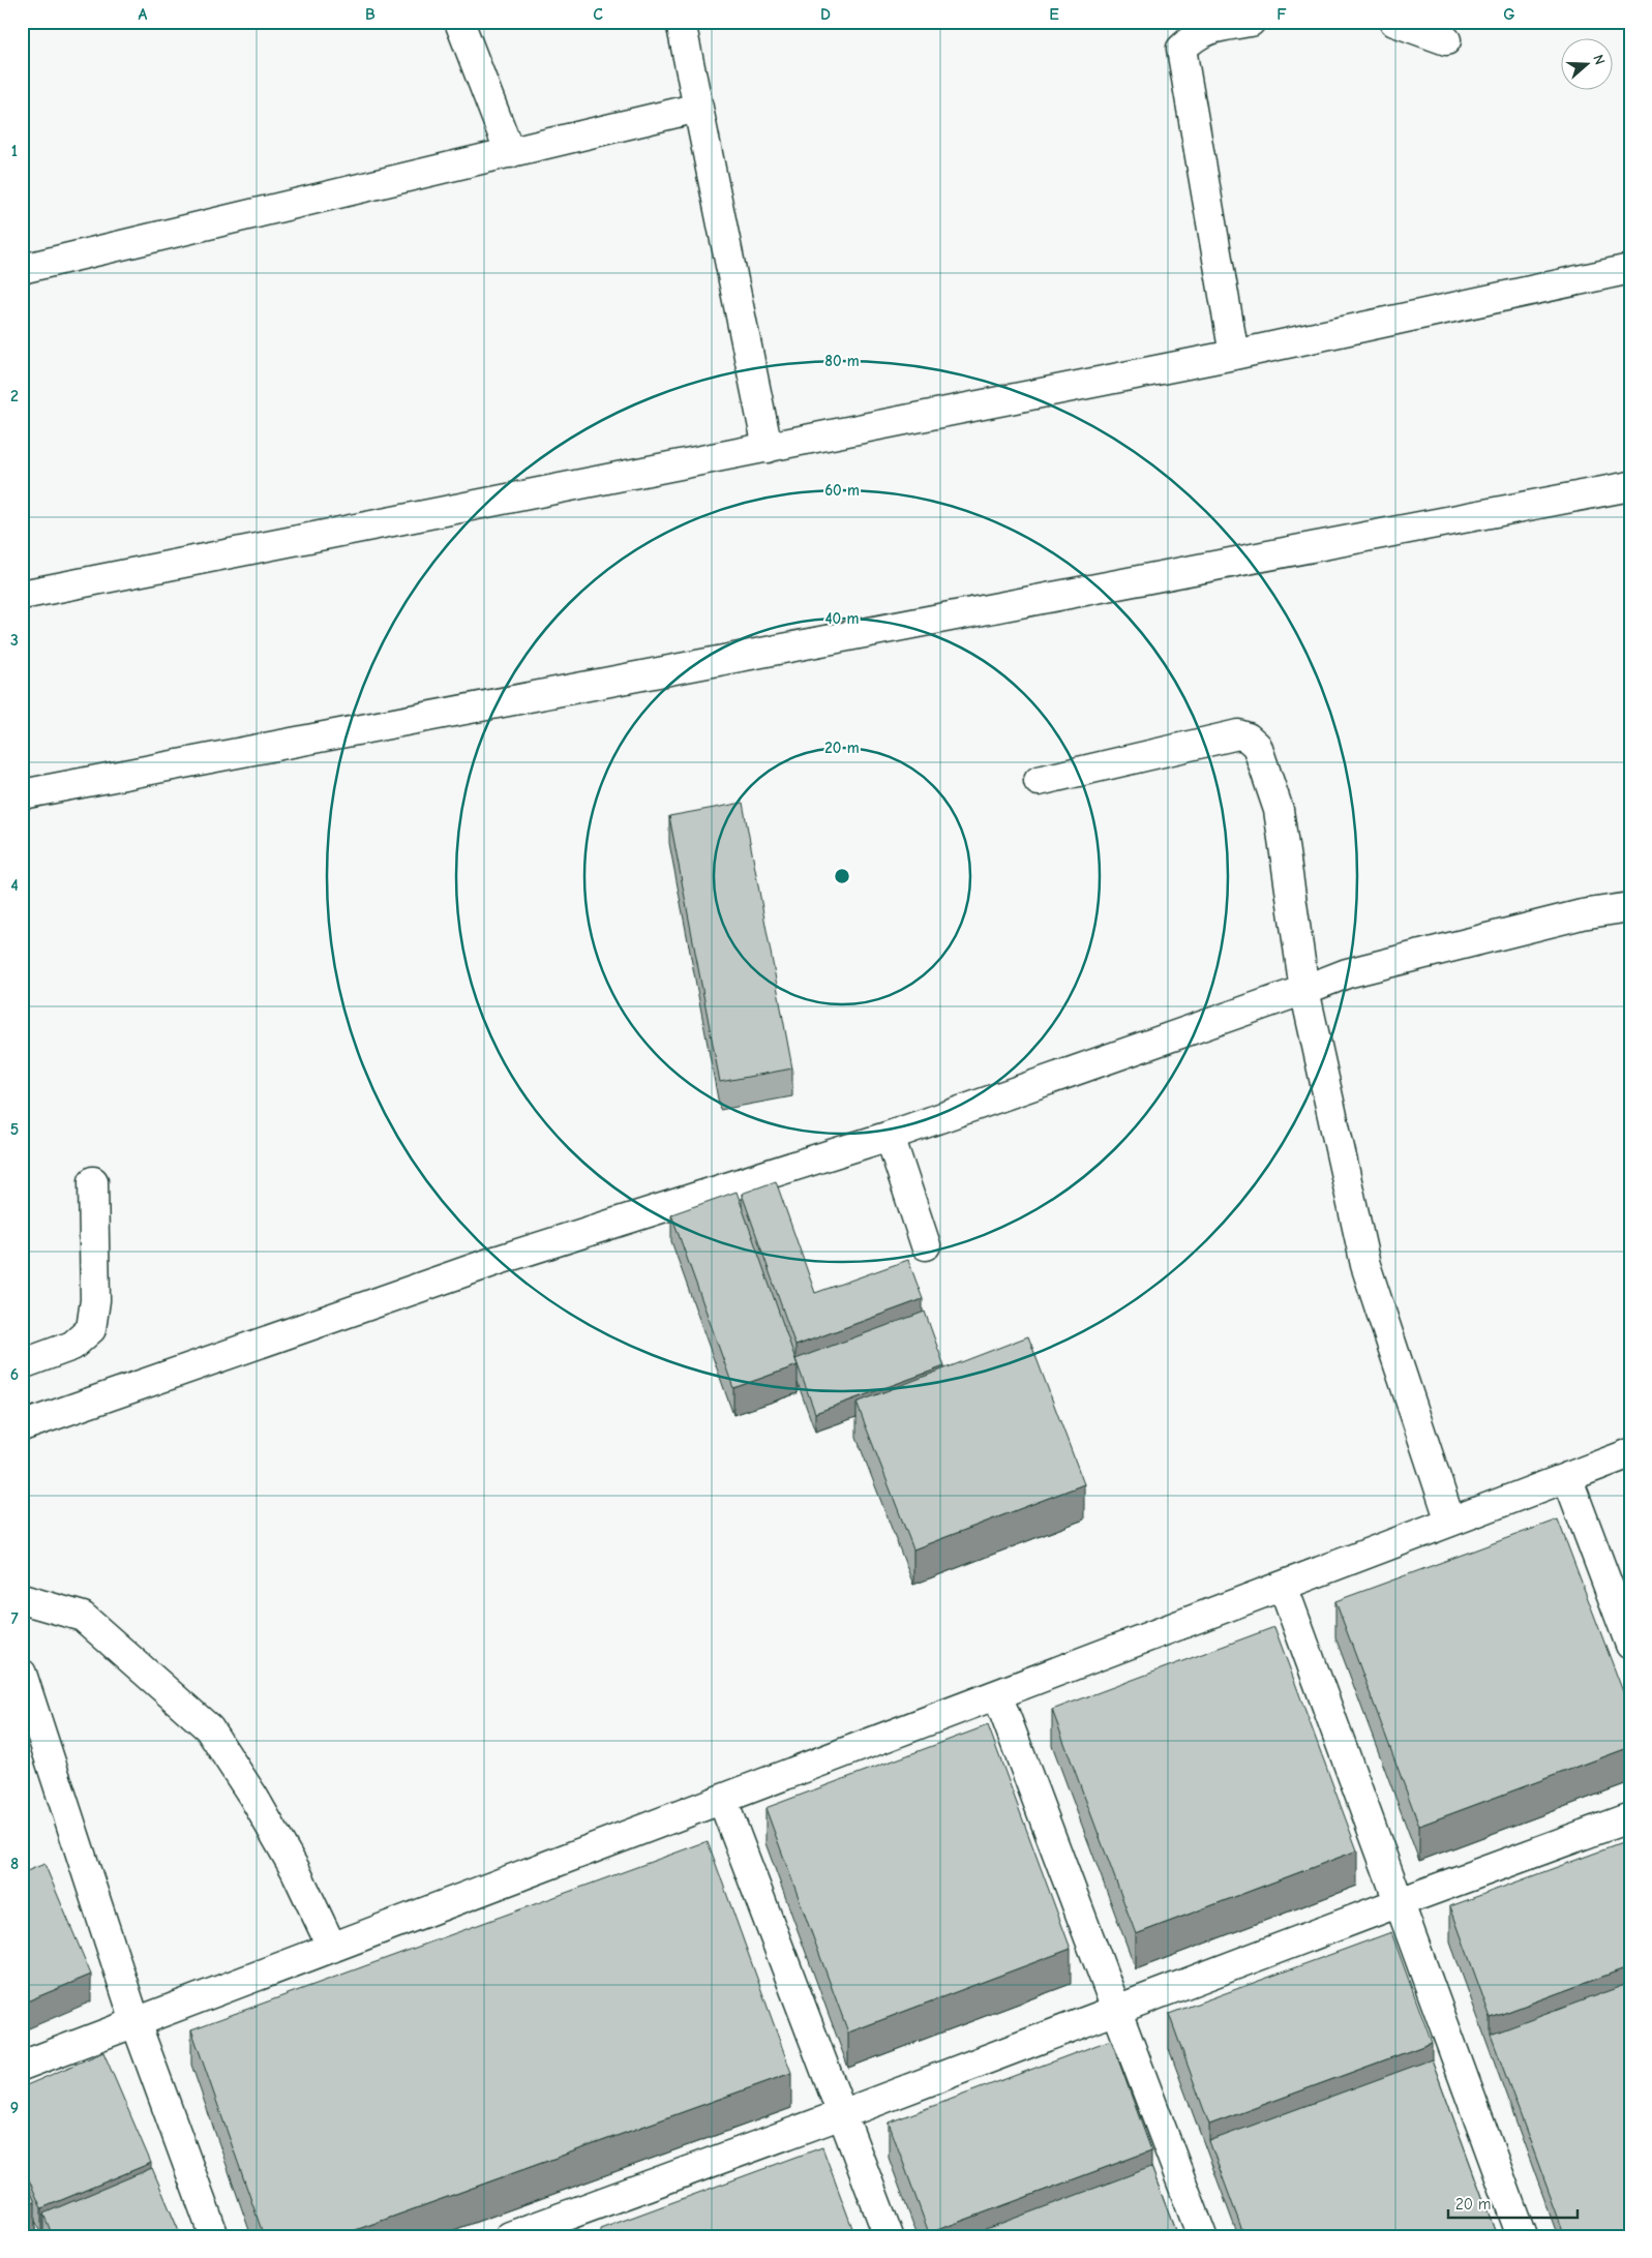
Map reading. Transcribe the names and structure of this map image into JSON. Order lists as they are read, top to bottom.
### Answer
{
  "scale_bar": "20 m",
  "north": "right",
  "grid": {
    "columns": [
      "A",
      "B",
      "C",
      "D",
      "E",
      "F",
      "G"
    ],
    "rows": [
      "1",
      "2",
      "3",
      "4",
      "5",
      "6",
      "7",
      "8",
      "9"
    ]
  },
  "rings": [
    "80 m",
    "60 m",
    "40 m",
    "20 m"
  ]
}
